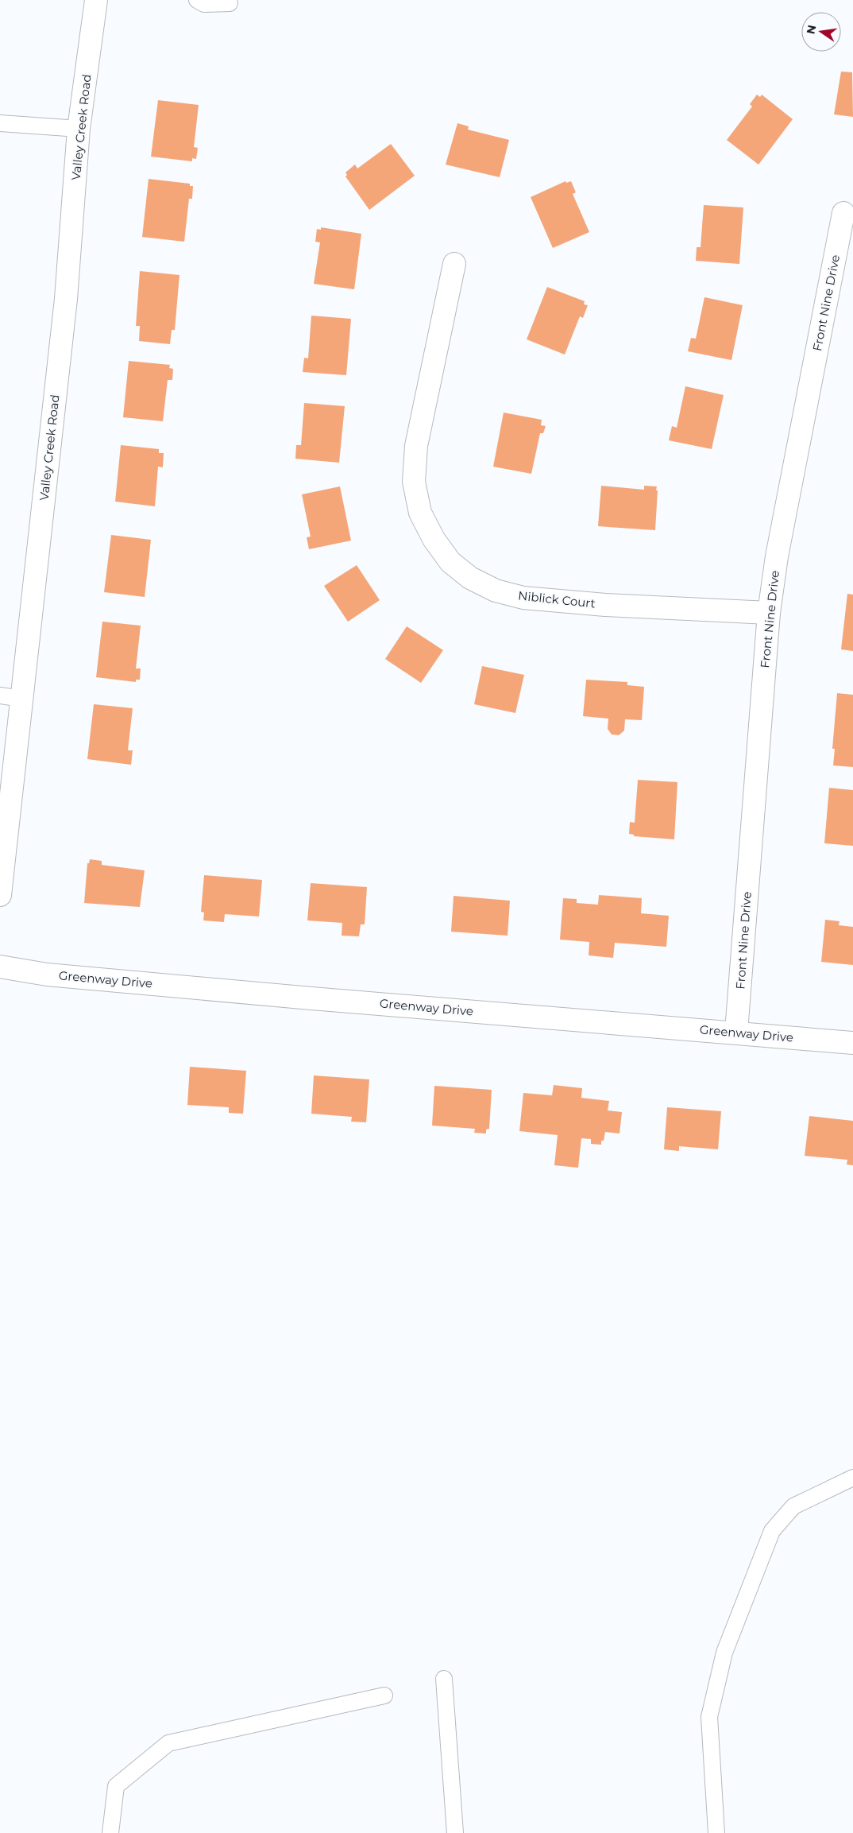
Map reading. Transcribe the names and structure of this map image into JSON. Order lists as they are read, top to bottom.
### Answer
{
  "streets": {
    "street": [
      "Valley Creek Road",
      "Front Nine Drive",
      "Niblick Court",
      "Greenway Drive"
    ]
  },
  "crossings": [
    ["Front Nine Drive", "Niblick Court"],
    ["Front Nine Drive", "Greenway Drive"]
  ],
  "north": "left"
}
